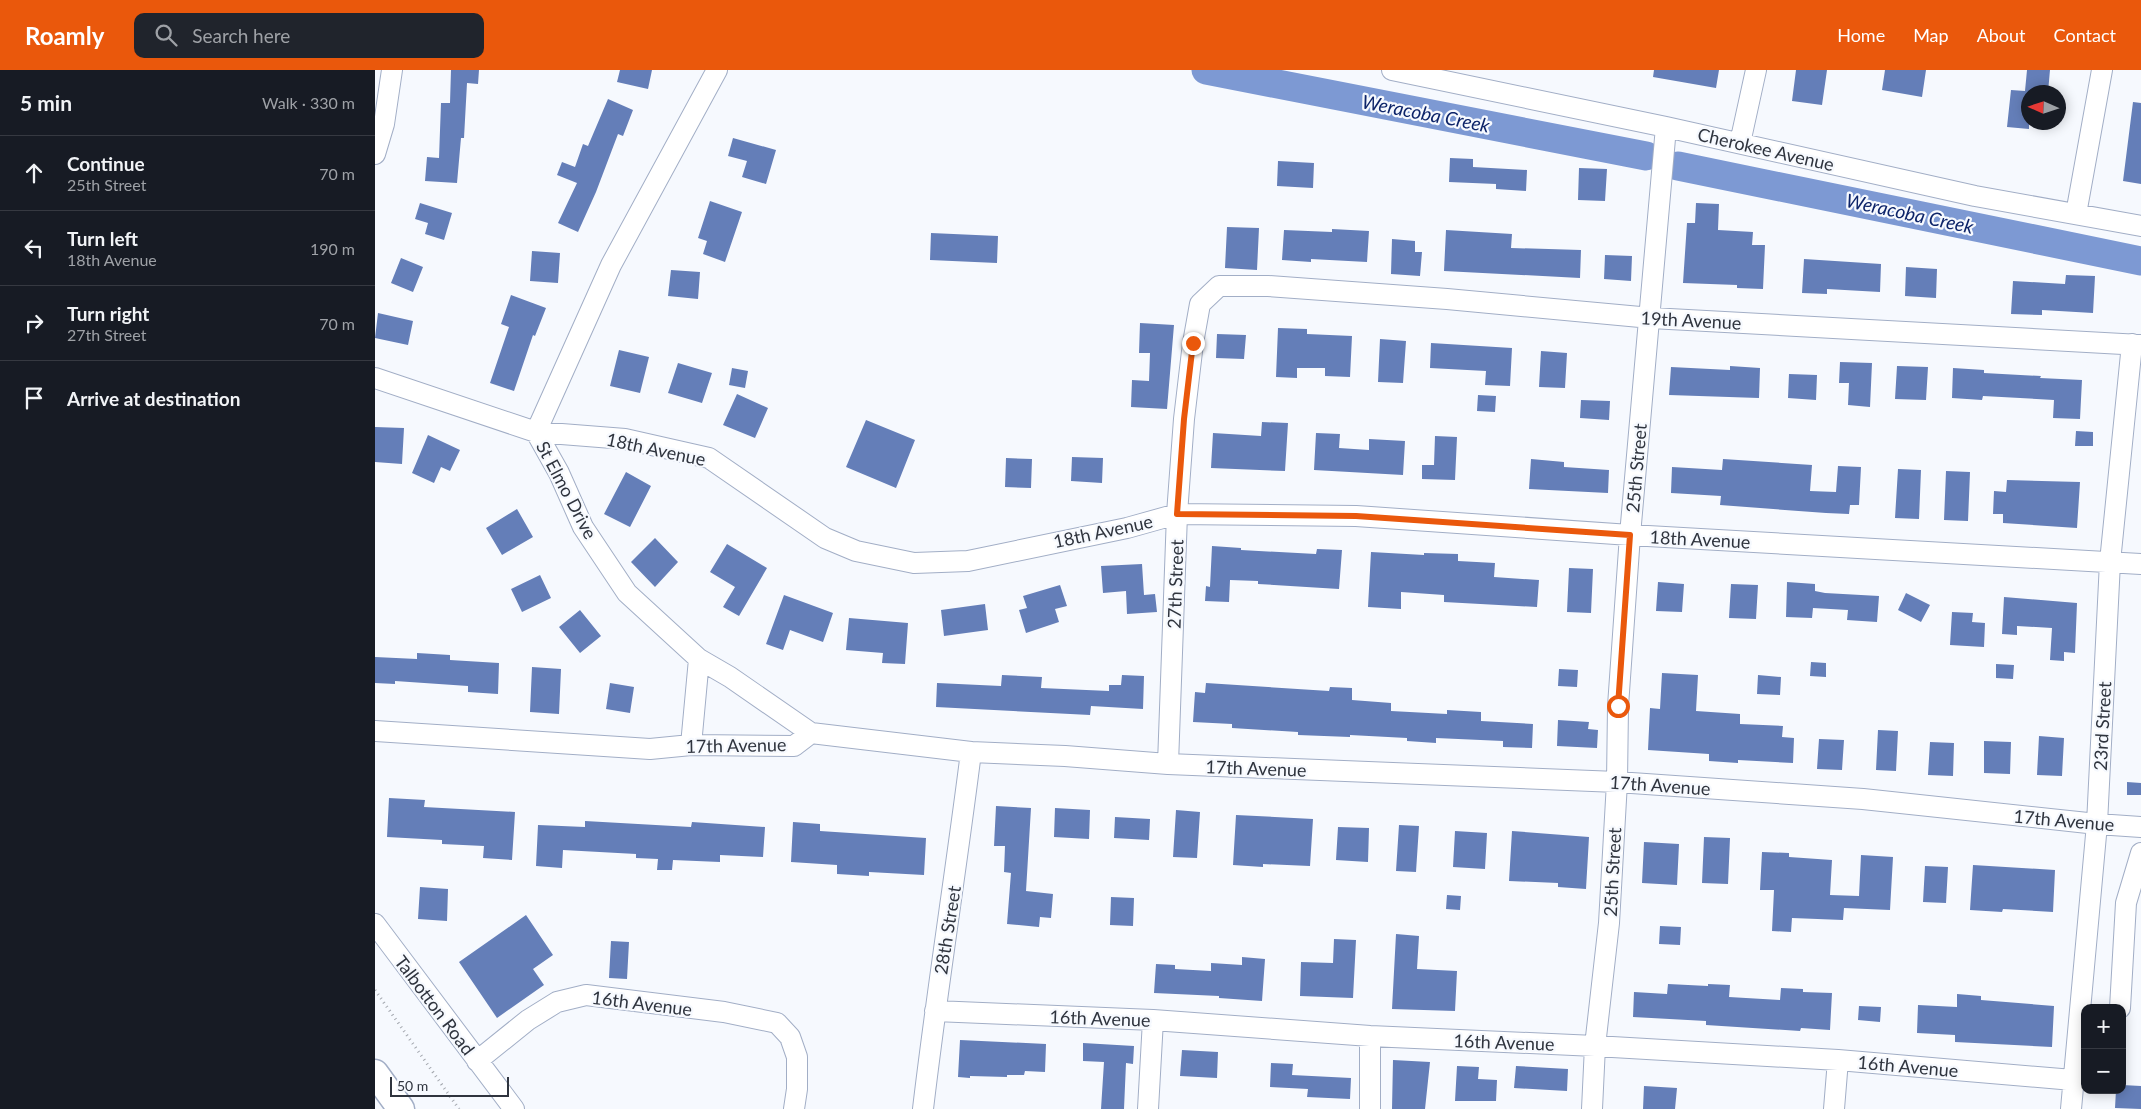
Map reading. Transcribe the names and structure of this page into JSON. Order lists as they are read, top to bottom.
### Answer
{
  "streets": {
    "street": [
      "Cherokee Avenue",
      "19th Avenue",
      "18th Avenue",
      "25th Street",
      "St Elmo Drive",
      "27th Street",
      "23rd Street",
      "17th Avenue",
      "28th Street",
      "16th Avenue",
      "Talbotton Road"
    ]
  },
  "crossings": [
    ["Cherokee Avenue", "25th Street"],
    ["19th Avenue", "25th Street"],
    ["19th Avenue", "27th Street"],
    ["19th Avenue", "23rd Street"],
    ["18th Avenue", "25th Street"],
    ["18th Avenue", "St Elmo Drive"],
    ["18th Avenue", "27th Street"],
    ["18th Avenue", "23rd Street"],
    ["25th Street", "17th Avenue"],
    ["25th Street", "16th Avenue"],
    ["St Elmo Drive", "17th Avenue"],
    ["27th Street", "17th Avenue"],
    ["23rd Street", "17th Avenue"],
    ["23rd Street", "16th Avenue"],
    ["17th Avenue", "28th Street"],
    ["28th Street", "16th Avenue"],
    ["16th Avenue", "Talbotton Road"]
  ],
  "water": ["Weracoba Creek"],
  "scale_bar": "50 m",
  "north": "left",
  "page": {
    "header": "Roamly",
    "search": "Search here",
    "nav": [
      "Home",
      "Map",
      "About",
      "Contact"
    ],
    "heading": ["5 min", "Walk · 330 m"],
    "list": [
      ["Continue", "25th Street", "70 m"],
      ["Turn left", "18th Avenue", "190 m"],
      ["Turn right", "27th Street", "70 m"],
      "Arrive at destination"
    ],
    "map_buttons": ["+", "−"],
    "scale": "50 m"
  }
}
